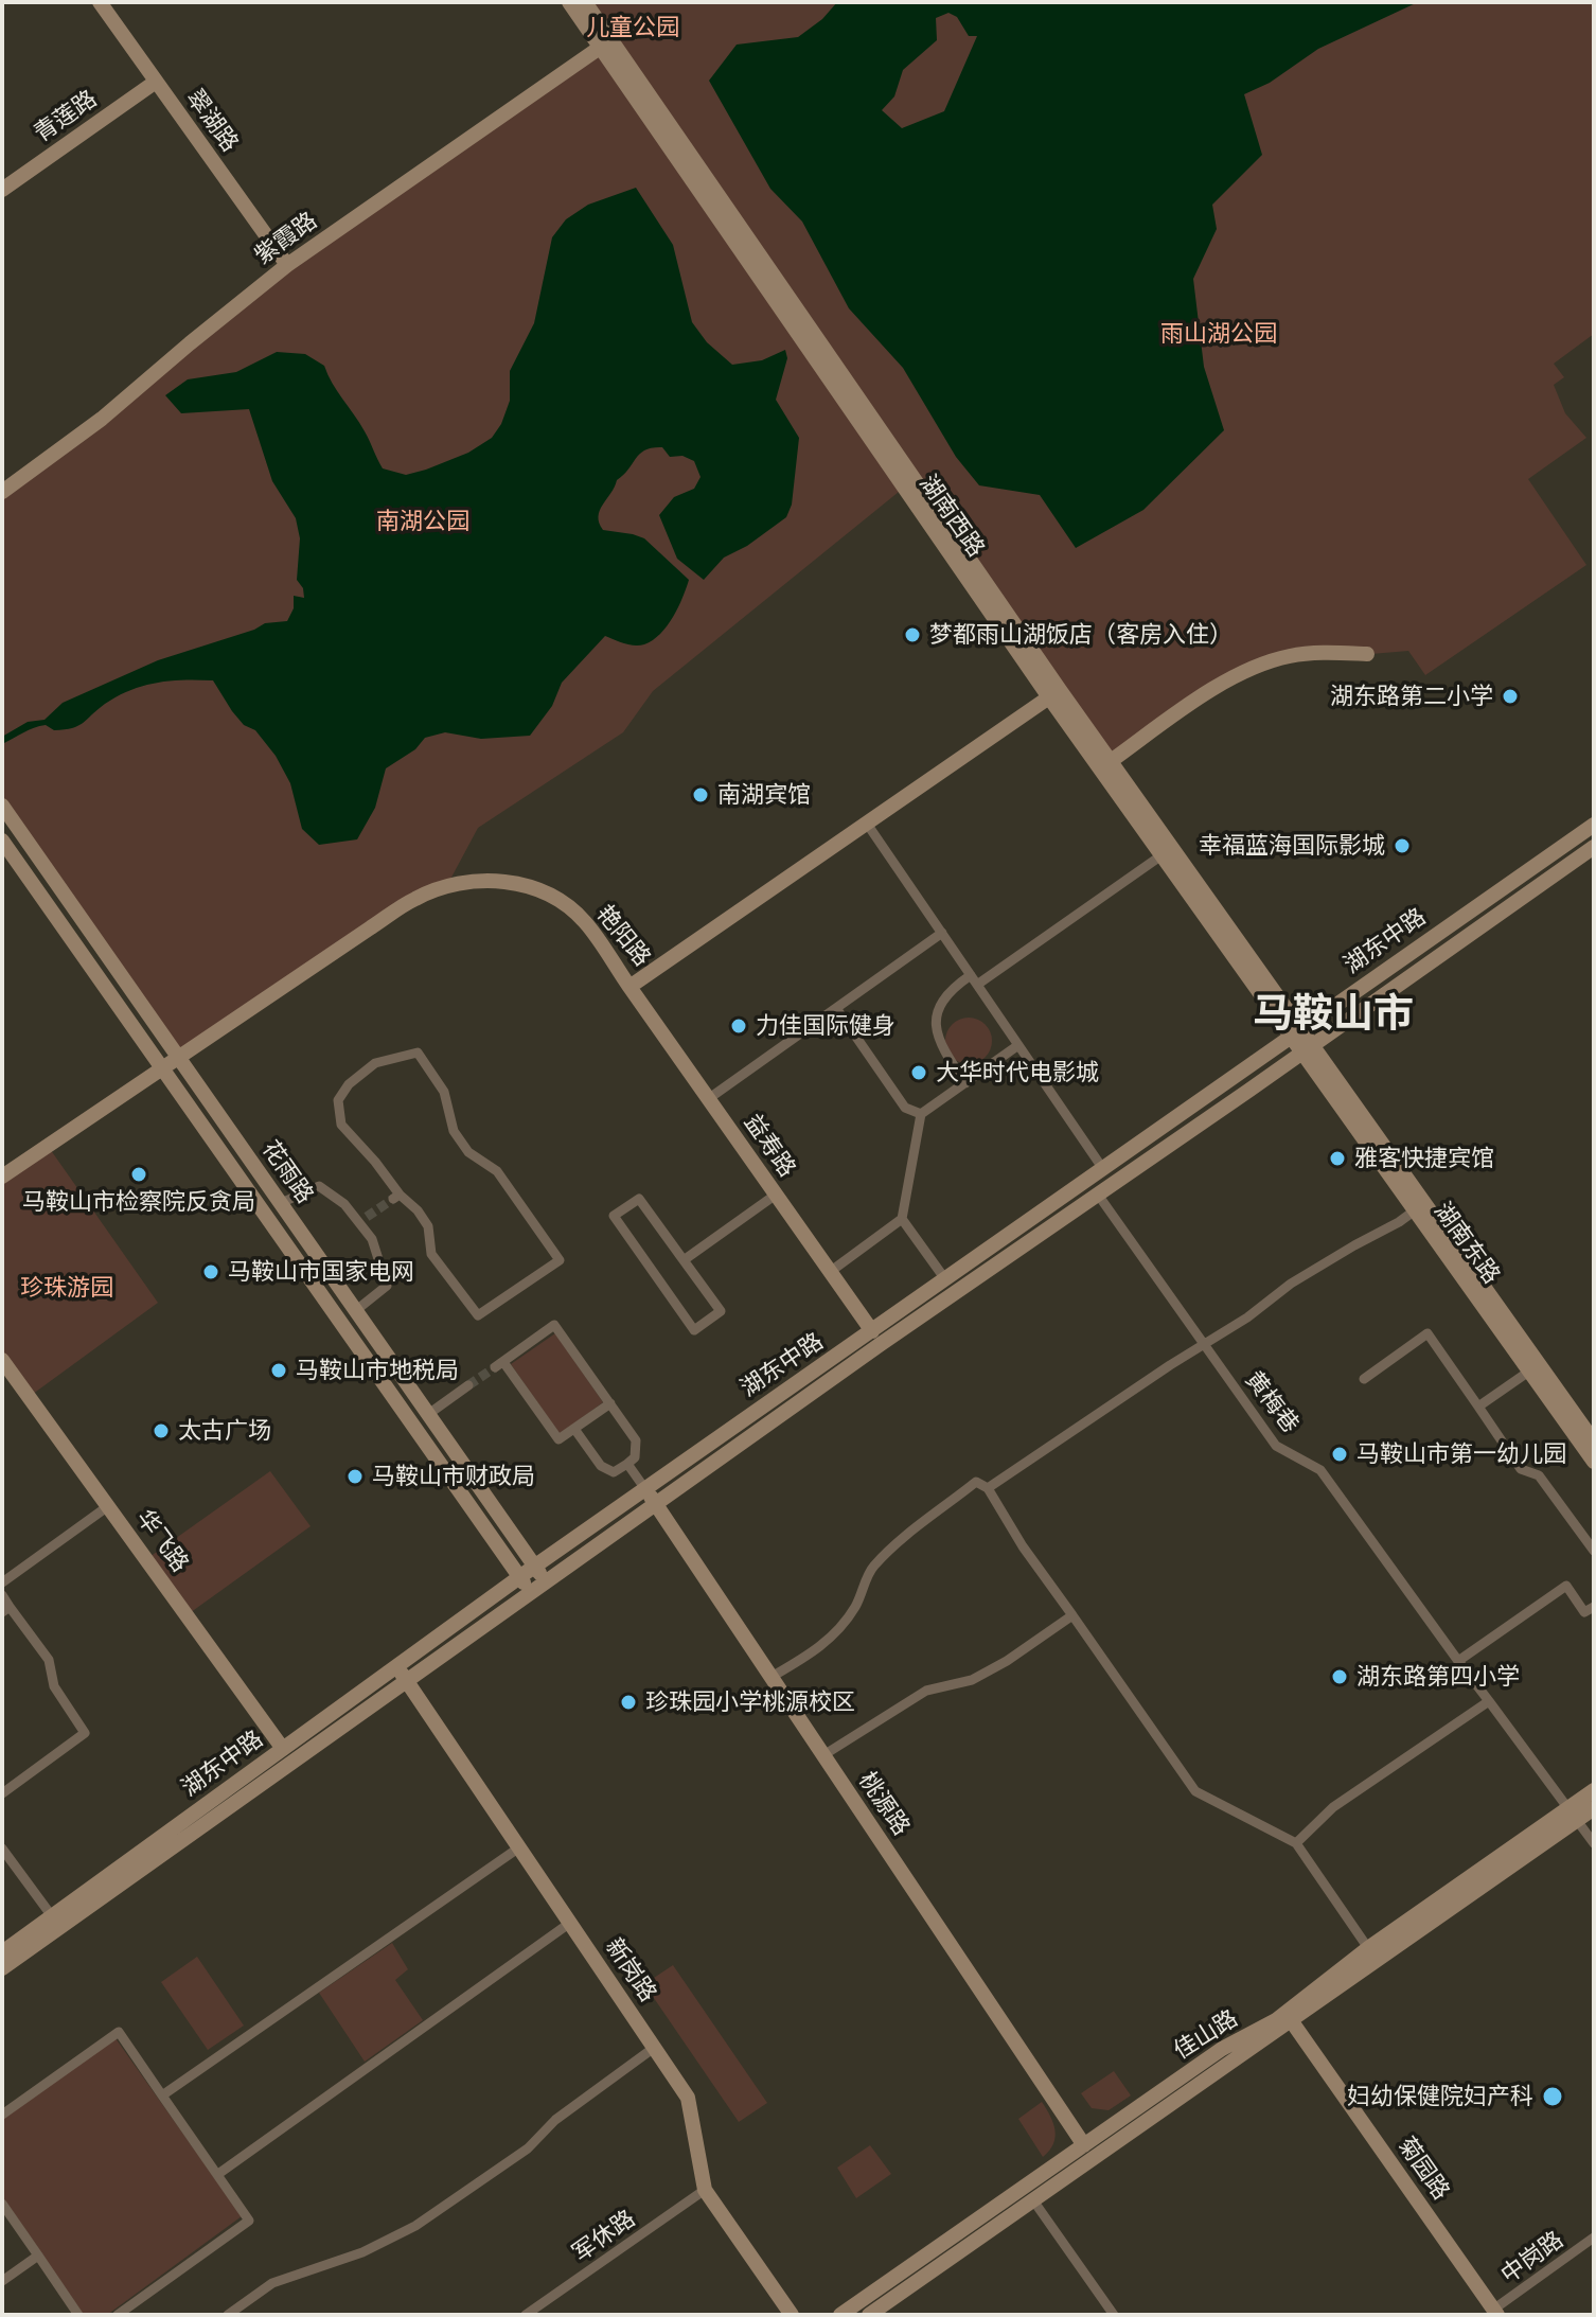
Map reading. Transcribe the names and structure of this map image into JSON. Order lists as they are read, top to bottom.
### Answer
{
  "streets": {
    "street": [
      "青莲路",
      "翠湖路",
      "紫霞路",
      "湖南西路",
      "艳阳路",
      "湖东中路",
      "益寿路",
      "花雨路",
      "湖南东路",
      "黄梅巷",
      "华飞路",
      "桃源路",
      "新岗路",
      "佳山路",
      "菊园路",
      "军休路",
      "中岗路"
    ]
  },
  "crossings": [
    ["青莲路", "翠湖路"],
    ["翠湖路", "紫霞路"],
    ["紫霞路", "湖南西路"],
    ["湖南西路", "艳阳路"],
    ["湖南西路", "湖东中路"],
    ["艳阳路", "益寿路"],
    ["艳阳路", "花雨路"],
    ["湖东中路", "益寿路"],
    ["湖东中路", "花雨路"],
    ["湖东中路", "湖南东路"],
    ["湖东中路", "黄梅巷"],
    ["湖东中路", "华飞路"],
    ["湖东中路", "桃源路"],
    ["湖东中路", "新岗路"],
    ["桃源路", "佳山路"],
    ["新岗路", "军休路"],
    ["佳山路", "菊园路"],
    ["菊园路", "中岗路"]
  ],
  "districts": ["马鞍山市"],
  "parks": [
    "儿童公园",
    "雨山湖公园",
    "南湖公园",
    "珍珠游园"
  ],
  "places": [
    "梦都雨山湖饭店（客房入住）",
    "湖东路第二小学",
    "南湖宾馆",
    "幸福蓝海国际影城",
    "力佳国际健身",
    "大华时代电影城",
    "雅客快捷宾馆",
    "马鞍山市检察院反贪局",
    "马鞍山市国家电网",
    "马鞍山市地税局",
    "太古广场",
    "马鞍山市第一幼儿园",
    "马鞍山市财政局",
    "湖东路第四小学",
    "珍珠园小学桃源校区",
    "妇幼保健院妇产科"
  ]
}
